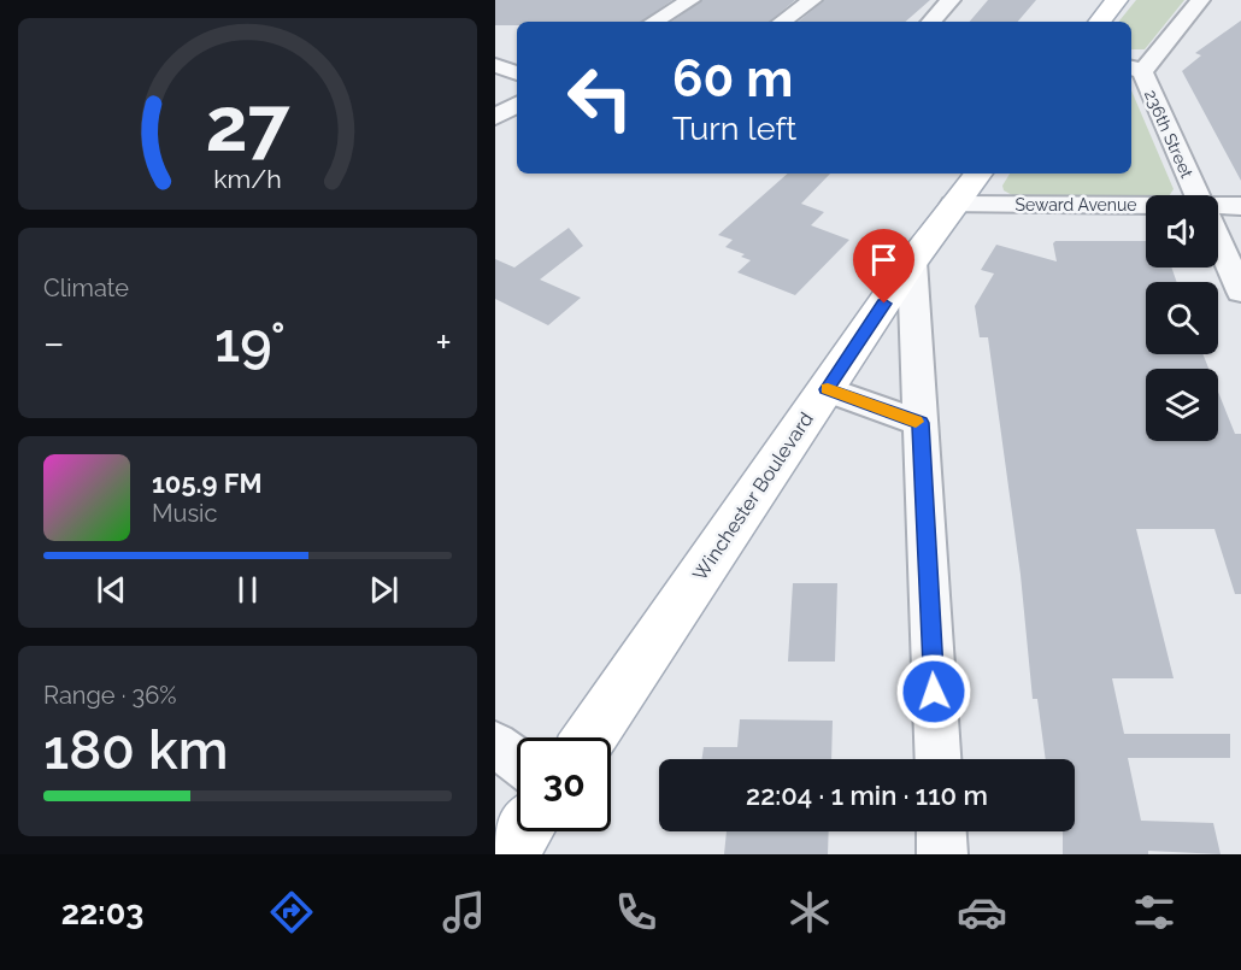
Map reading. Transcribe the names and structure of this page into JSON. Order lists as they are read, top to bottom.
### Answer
{
  "streets": {
    "main road": ["Winchester Boulevard"],
    "street": ["236th Street", "Seward Avenue"]
  },
  "crossings": [
    ["Seward Avenue", "Winchester Boulevard"]
  ],
  "page": {
    "turn": ["60 m", "Turn left"],
    "tile": [
      "Climate",
      ["Range · 36%", "180 km"]
    ],
    "heat": ["−", "19°", "+"],
    "song": ["105.9 FM", "Music"],
    "limit": "30",
    "trip": "22:04 · 1 min · 110 m",
    "tabs": "22:03",
    "gauge": ["27", "km/h"]
  }
}
